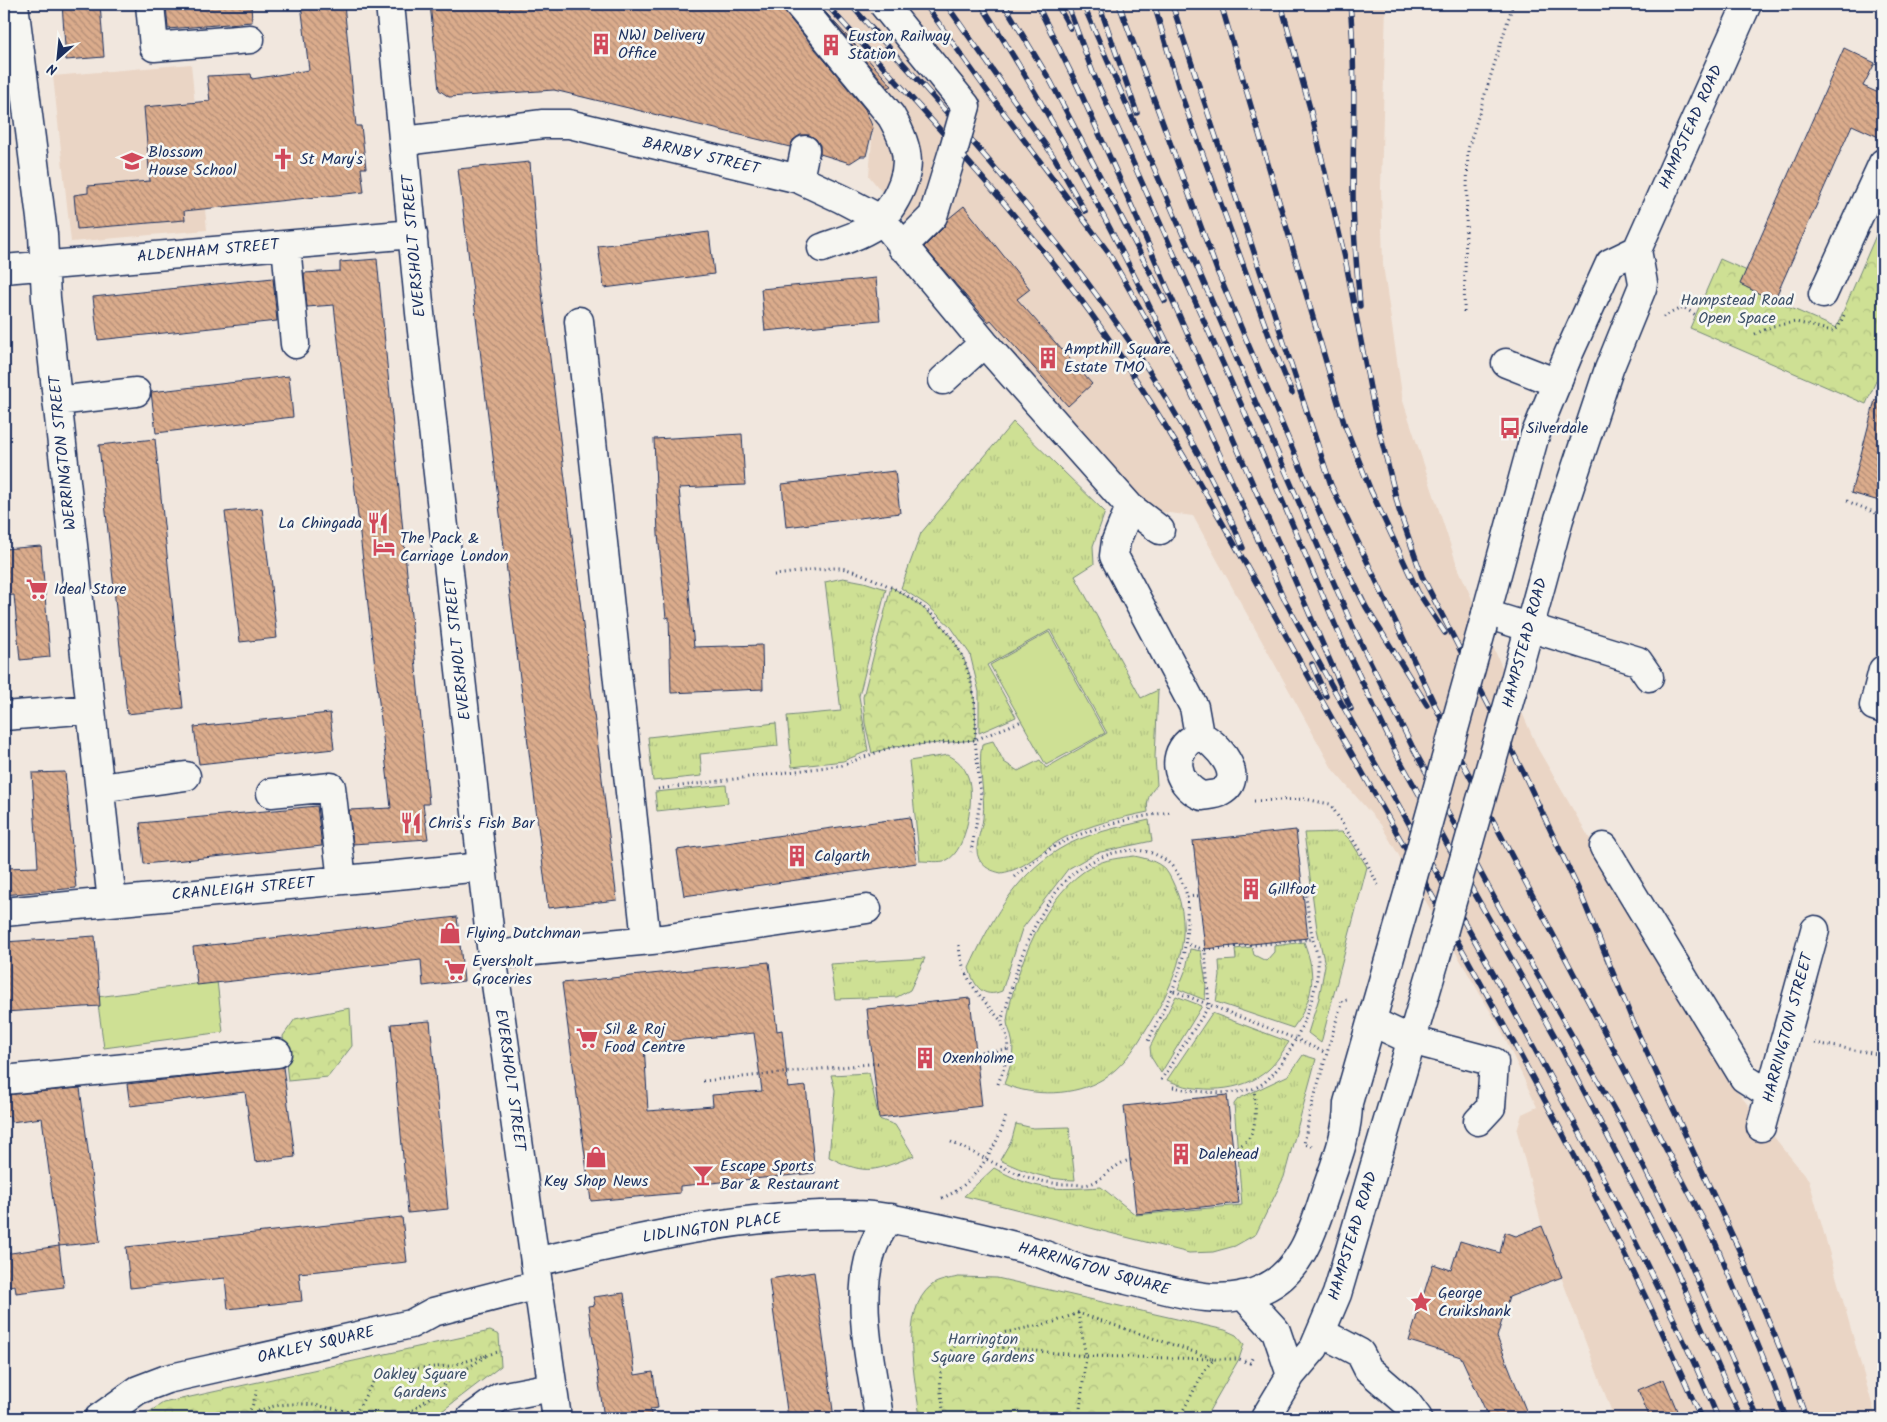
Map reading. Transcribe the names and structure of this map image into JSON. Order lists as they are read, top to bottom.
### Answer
{
  "streets": {
    "main road": [
      "HAMPSTEAD ROAD",
      "BARNBY STREET",
      "EVERSHOLT STREET",
      "ALDENHAM STREET",
      "WERRINGTON STREET",
      "CRANLEIGH STREET",
      "HARRINGTON STREET",
      "LIDLINGTON PLACE",
      "HARRINGTON SQUARE",
      "OAKLEY SQUARE"
    ]
  },
  "crossings": [
    ["BARNBY STREET", "EVERSHOLT STREET"],
    ["EVERSHOLT STREET", "ALDENHAM STREET"],
    ["EVERSHOLT STREET", "CRANLEIGH STREET"],
    ["EVERSHOLT STREET", "LIDLINGTON PLACE"],
    ["EVERSHOLT STREET", "OAKLEY SQUARE"],
    ["ALDENHAM STREET", "WERRINGTON STREET"],
    ["WERRINGTON STREET", "CRANLEIGH STREET"],
    ["LIDLINGTON PLACE", "HARRINGTON SQUARE"],
    ["LIDLINGTON PLACE", "OAKLEY SQUARE"]
  ],
  "parks": ["Hampstead Road Open Space", "Harrington Square Gardens", "Oakley Square Gardens"],
  "places": {
    "building": [
      "NW1 Delivery Office",
      "Euston Railway Station",
      "Ampthill Square Estate TMO",
      "Calgarth",
      "Gillfoot",
      "Oxenholme",
      "Dalehead"
    ],
    "church": ["St Mary's"],
    "school or university": ["Blossom House School"],
    "bus stop": ["Silverdale"],
    "restaurant": ["La Chingada", "Chris's Fish Bar"],
    "hotel": ["The Pack & Carriage London"],
    "supermarket": ["Ideal Store", "Eversholt Groceries", "Sil & Roj Food Centre"],
    "shop": ["Flying Dutchman", "Key Shop News"],
    "bar": ["Escape Sports Bar & Restaurant"],
    "place": ["George Cruikshank"]
  },
  "north": "bottom left"
}
